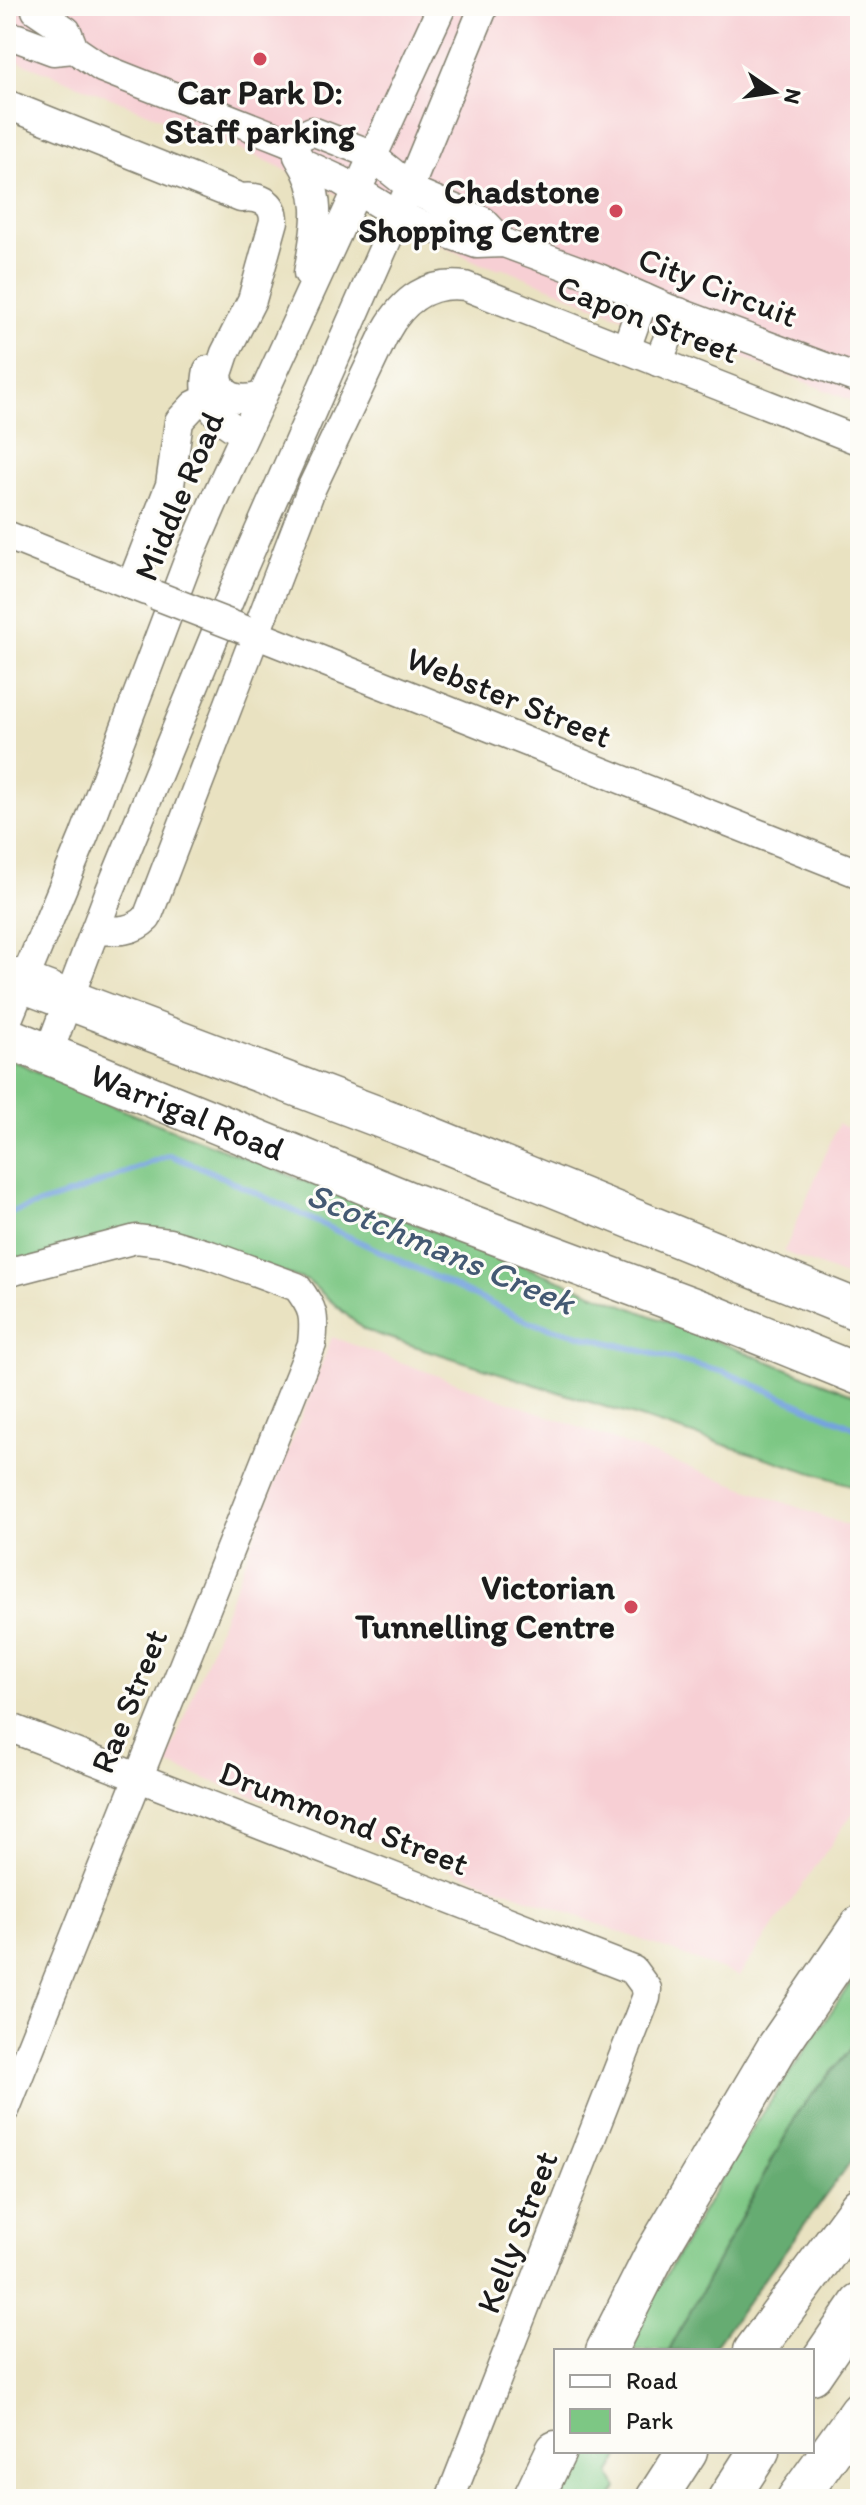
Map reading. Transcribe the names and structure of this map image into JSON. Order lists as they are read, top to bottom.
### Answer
{
  "streets": {
    "highway": ["Warrigal Road"],
    "street": [
      "City Circuit",
      "Capon Street",
      "Middle Road",
      "Webster Street",
      "Rae Street",
      "Drummond Street",
      "Kelly Street"
    ]
  },
  "crossings": [
    ["City Circuit", "Middle Road"],
    ["Capon Street", "Webster Street"],
    ["Middle Road", "Warrigal Road"],
    ["Rae Street", "Drummond Street"],
    ["Drummond Street", "Kelly Street"]
  ],
  "water": ["Scotchmans Creek"],
  "places": ["Car Park D: Staff parking", "Chadstone Shopping Centre", "Victorian Tunnelling Centre"],
  "legend": ["Road", "Park"],
  "north": "right"
}
